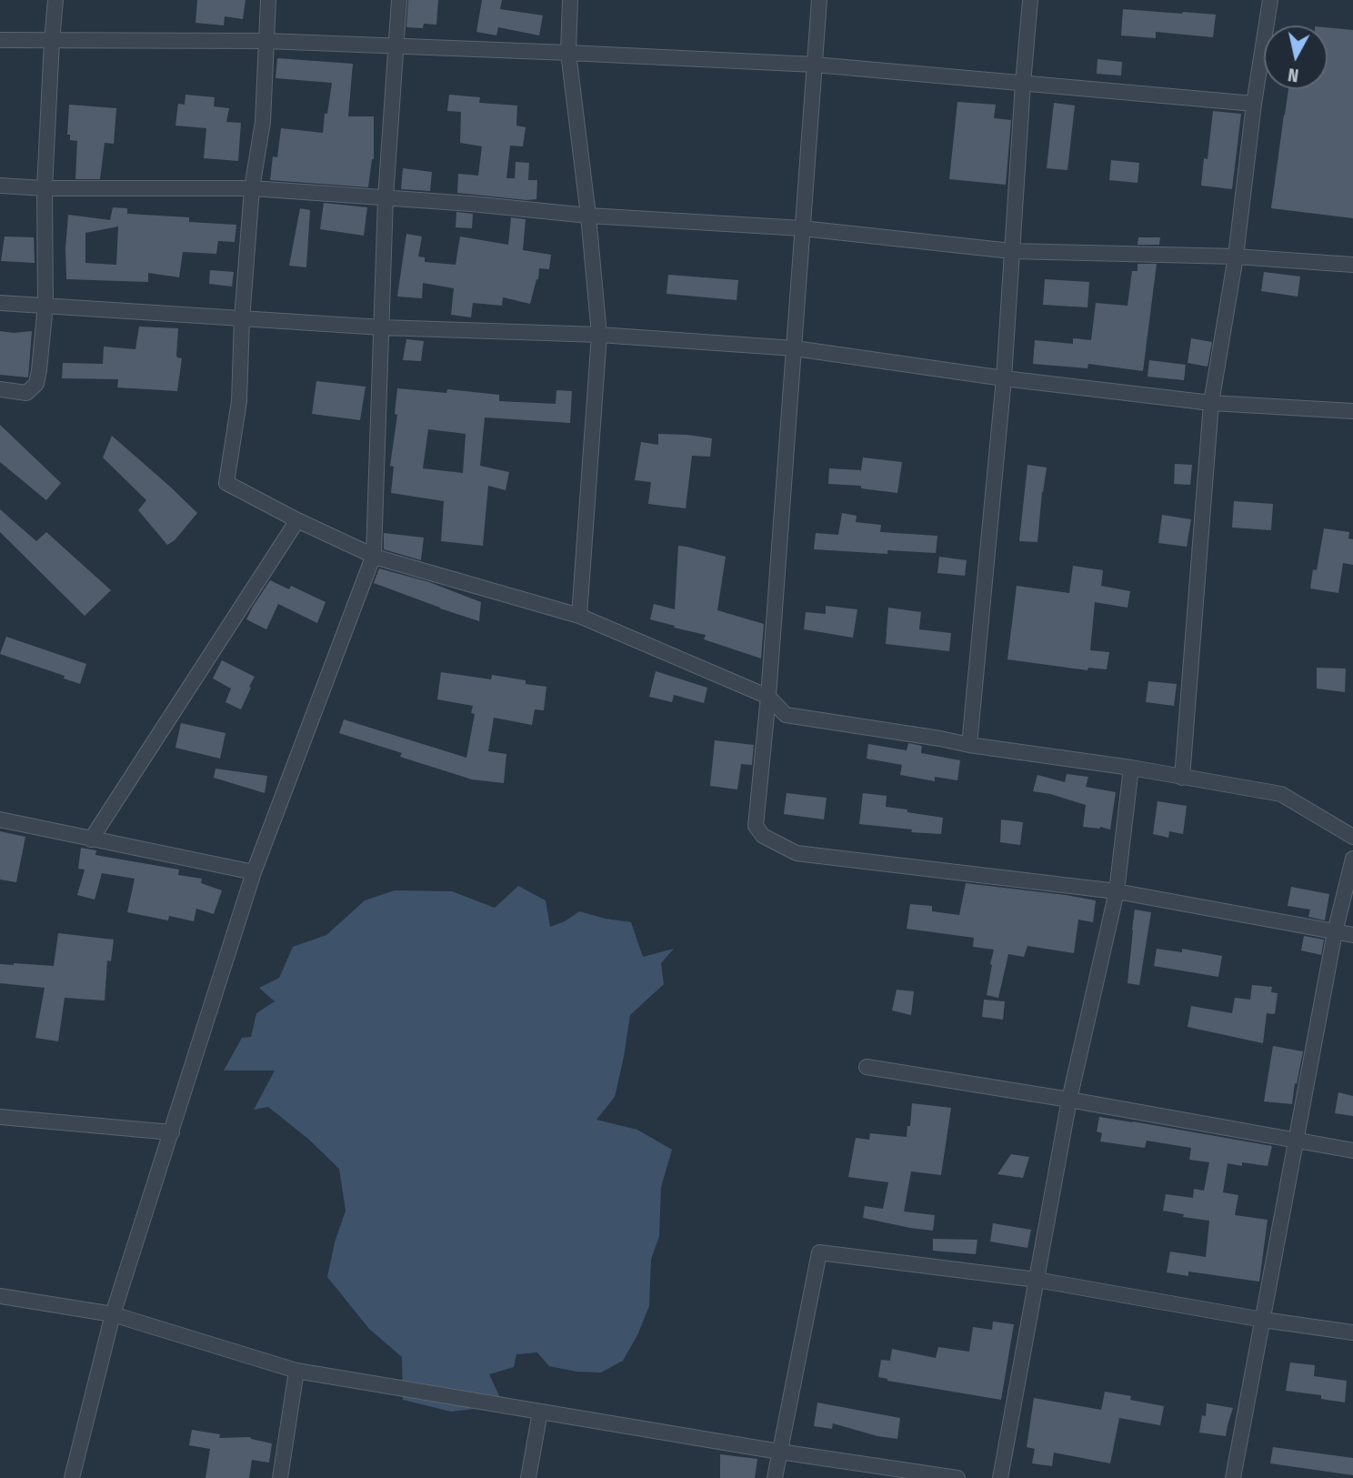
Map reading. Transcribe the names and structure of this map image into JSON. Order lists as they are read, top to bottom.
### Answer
{
  "north": "bottom"
}
